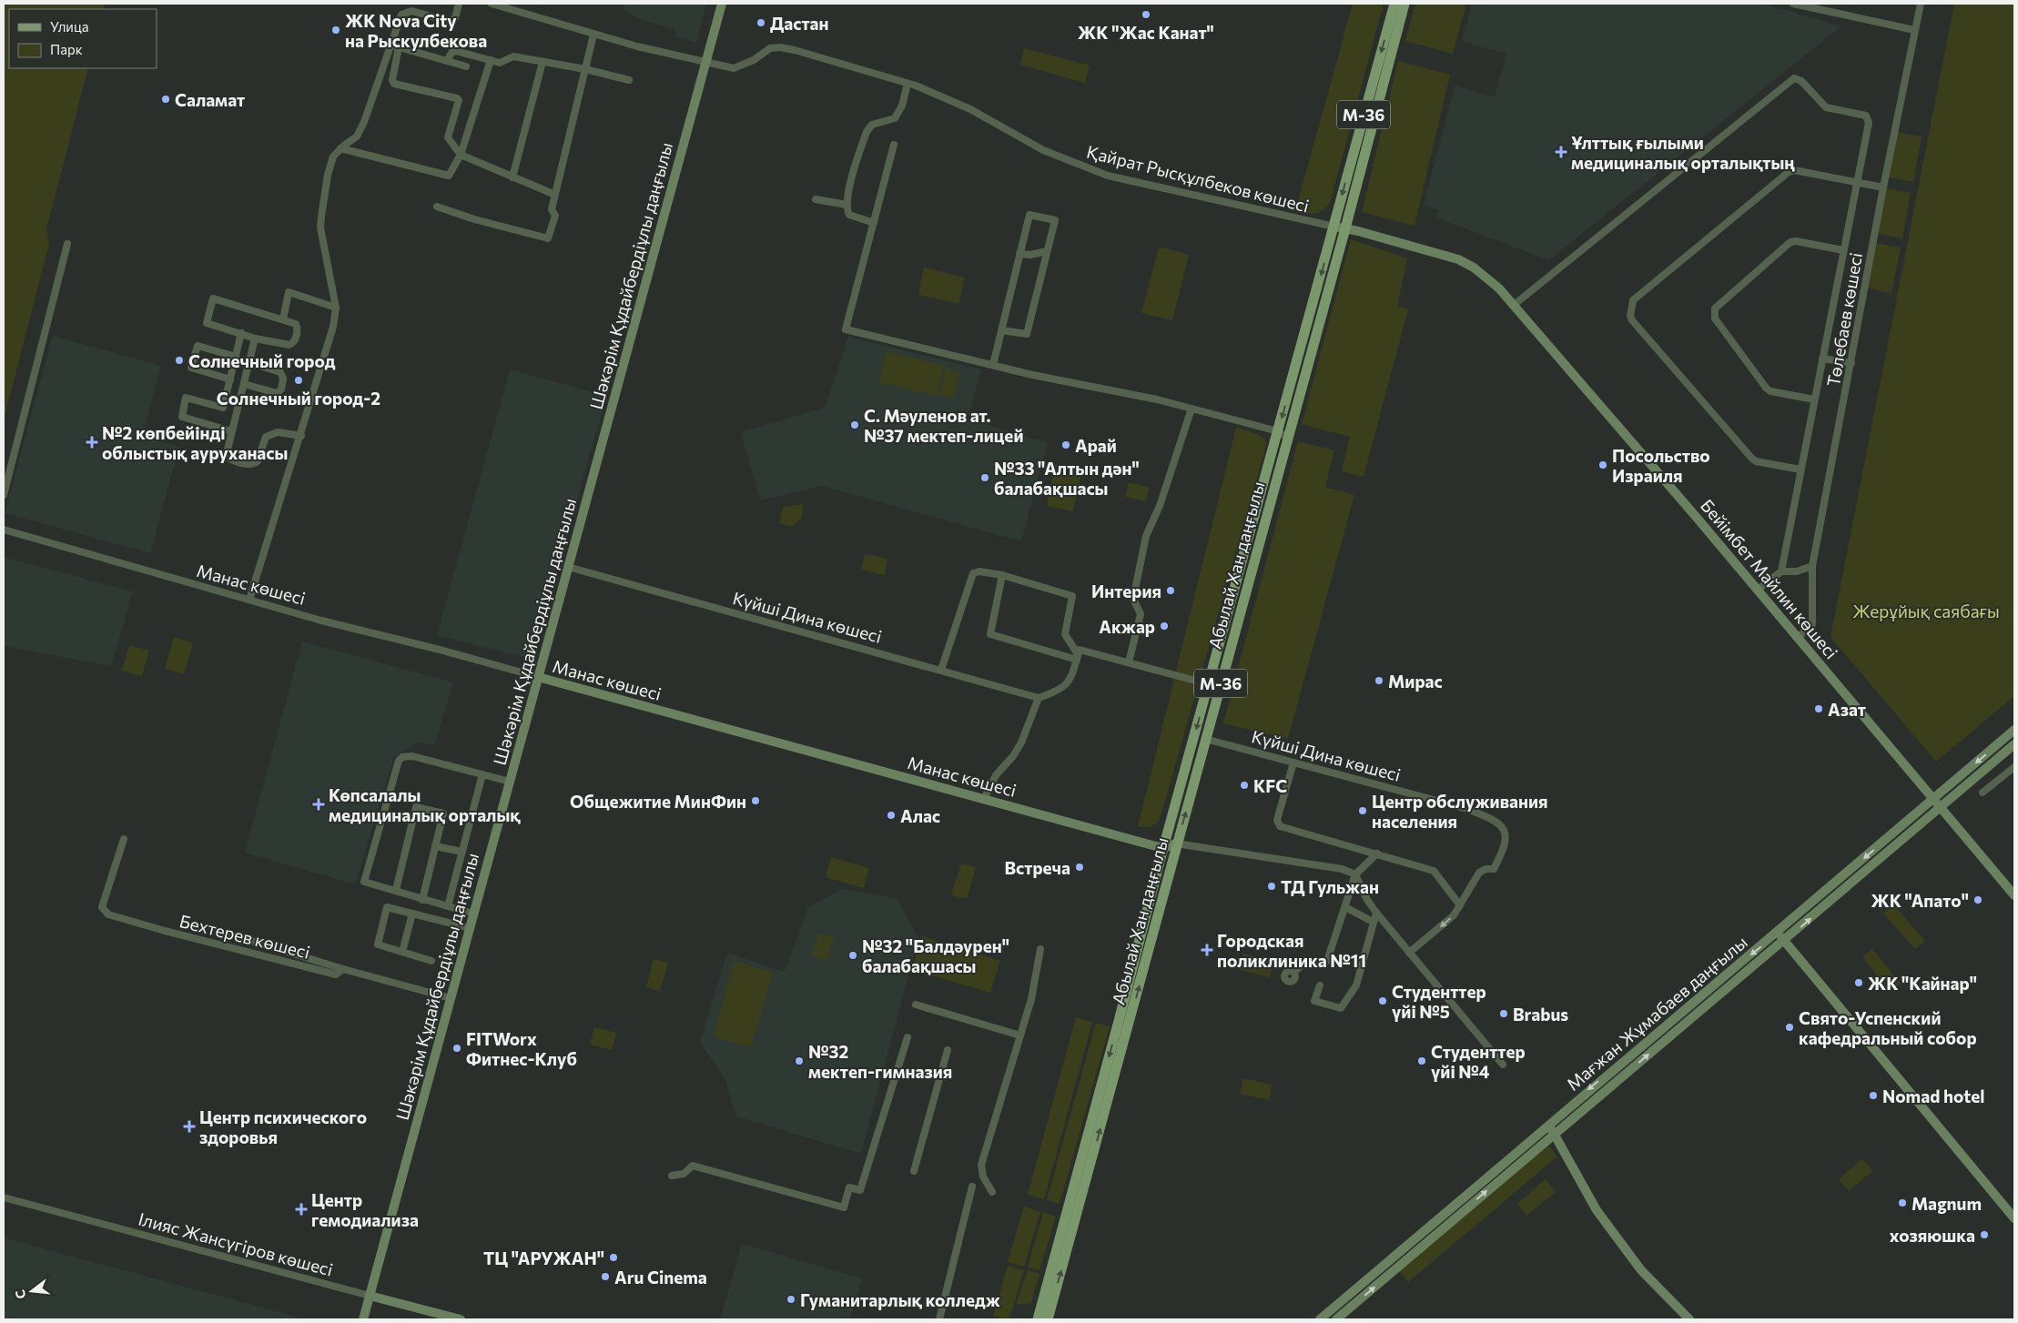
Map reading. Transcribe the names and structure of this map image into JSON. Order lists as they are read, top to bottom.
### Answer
{
  "streets": {
    "main road": [
      "M-36",
      "Шәкәрім Құдайбердіұлы даңғылы",
      "Абылай Хан даңғылы",
      "Бейімбет Майлин көшесі",
      "Манас көшесі",
      "Мағжан Жұмабаев даңғылы",
      "Ілияс Жансүгіров көшесі"
    ],
    "street": [
      "Қайрат Рысқұлбеков көшесі",
      "Төлебаев көшесі",
      "Күйші Дина көшесі",
      "Бехтерев көшесі"
    ]
  },
  "crossings": [
    ["Қайрат Рысқұлбеков көшесі", "Шәкәрім Құдайбердіұлы даңғылы"],
    ["Қайрат Рысқұлбеков көшесі", "Абылай Хан даңғылы"],
    ["Қайрат Рысқұлбеков көшесі", "Бейімбет Майлин көшесі"],
    ["Шәкәрім Құдайбердіұлы даңғылы", "Манас көшесі"],
    ["Шәкәрім Құдайбердіұлы даңғылы", "Күйші Дина көшесі"],
    ["Шәкәрім Құдайбердіұлы даңғылы", "Бехтерев көшесі"],
    ["Шәкәрім Құдайбердіұлы даңғылы", "Ілияс Жансүгіров көшесі"],
    ["Төлебаев көшесі", "Бейімбет Майлин көшесі"],
    ["Абылай Хан даңғылы", "Бейімбет Майлин көшесі"],
    ["Абылай Хан даңғылы", "Манас көшесі"],
    ["Абылай Хан даңғылы", "Күйші Дина көшесі"],
    ["Бейімбет Майлин көшесі", "Мағжан Жұмабаев даңғылы"]
  ],
  "parks": ["Жерұйық саябағы"],
  "places": {
    "other": [
      "ЖК \"Жас Канат\"",
      "Дастан",
      "ЖК Nova City на Рыскулбекова",
      "Саламат",
      "Солнечный город",
      "Солнечный город-2",
      "С. Мәуленов ат. №37 мектеп-лицей",
      "Арай",
      "Посольство Израиля",
      "№33 \"Алтын дән\" балабақшасы",
      "Интерия",
      "Акжар",
      "Мирас",
      "Азат",
      "KFC",
      "Общежитие МинФин",
      "Центр обслуживания населения",
      "Алас",
      "Встреча",
      "ТД Гульжан",
      "ЖК \"Апато\"",
      "№32 \"Балдәурен\" балабақшасы",
      "ЖК \"Кайнар\"",
      "Студенттер үйі №5",
      "Brabus",
      "Свято-Успенский кафедральный собор",
      "FITWorx Фитнес-Клуб",
      "№32 мектеп-гимназия",
      "Студенттер үйі №4",
      "Nomad hotel",
      "Magnum",
      "хозяюшка",
      "ТЦ \"АРУЖАН\"",
      "Aru Cinema",
      "Гуманитарлық колледж"
    ],
    "health": [
      "Ұлттық ғылыми медициналық орталықтың",
      "№2 көпбейінді облыстық ауруханасы",
      "Көпсалалы медициналық орталық",
      "Городская поликлиника №11",
      "Центр психического здоровья",
      "Центр гемодиализа"
    ]
  },
  "legend": ["Улица", "Парк"],
  "north": "left"
}
